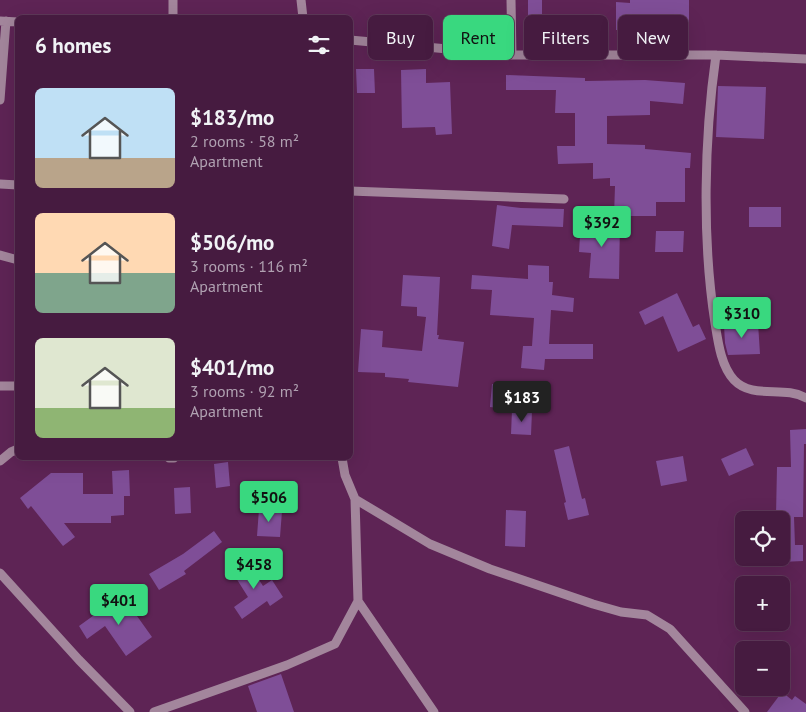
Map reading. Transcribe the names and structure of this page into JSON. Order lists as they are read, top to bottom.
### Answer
{
  "page": {
    "chip": [
      "Buy",
      "Rent",
      "Filters",
      "New"
    ],
    "heading": "6 homes",
    "list": [
      {
        "name": "$183/mo",
        "note": "2 rooms · 58 m² · Apartment"
      },
      {
        "name": "$506/mo",
        "note": "3 rooms · 116 m² · Apartment"
      },
      {
        "name": "$401/mo",
        "note": "3 rooms · 92 m² · Apartment"
      }
    ],
    "price": [
      "$392",
      "$310",
      "$183",
      "$506",
      "$458",
      "$401"
    ],
    "map_buttons": ["+", "−"]
  }
}
